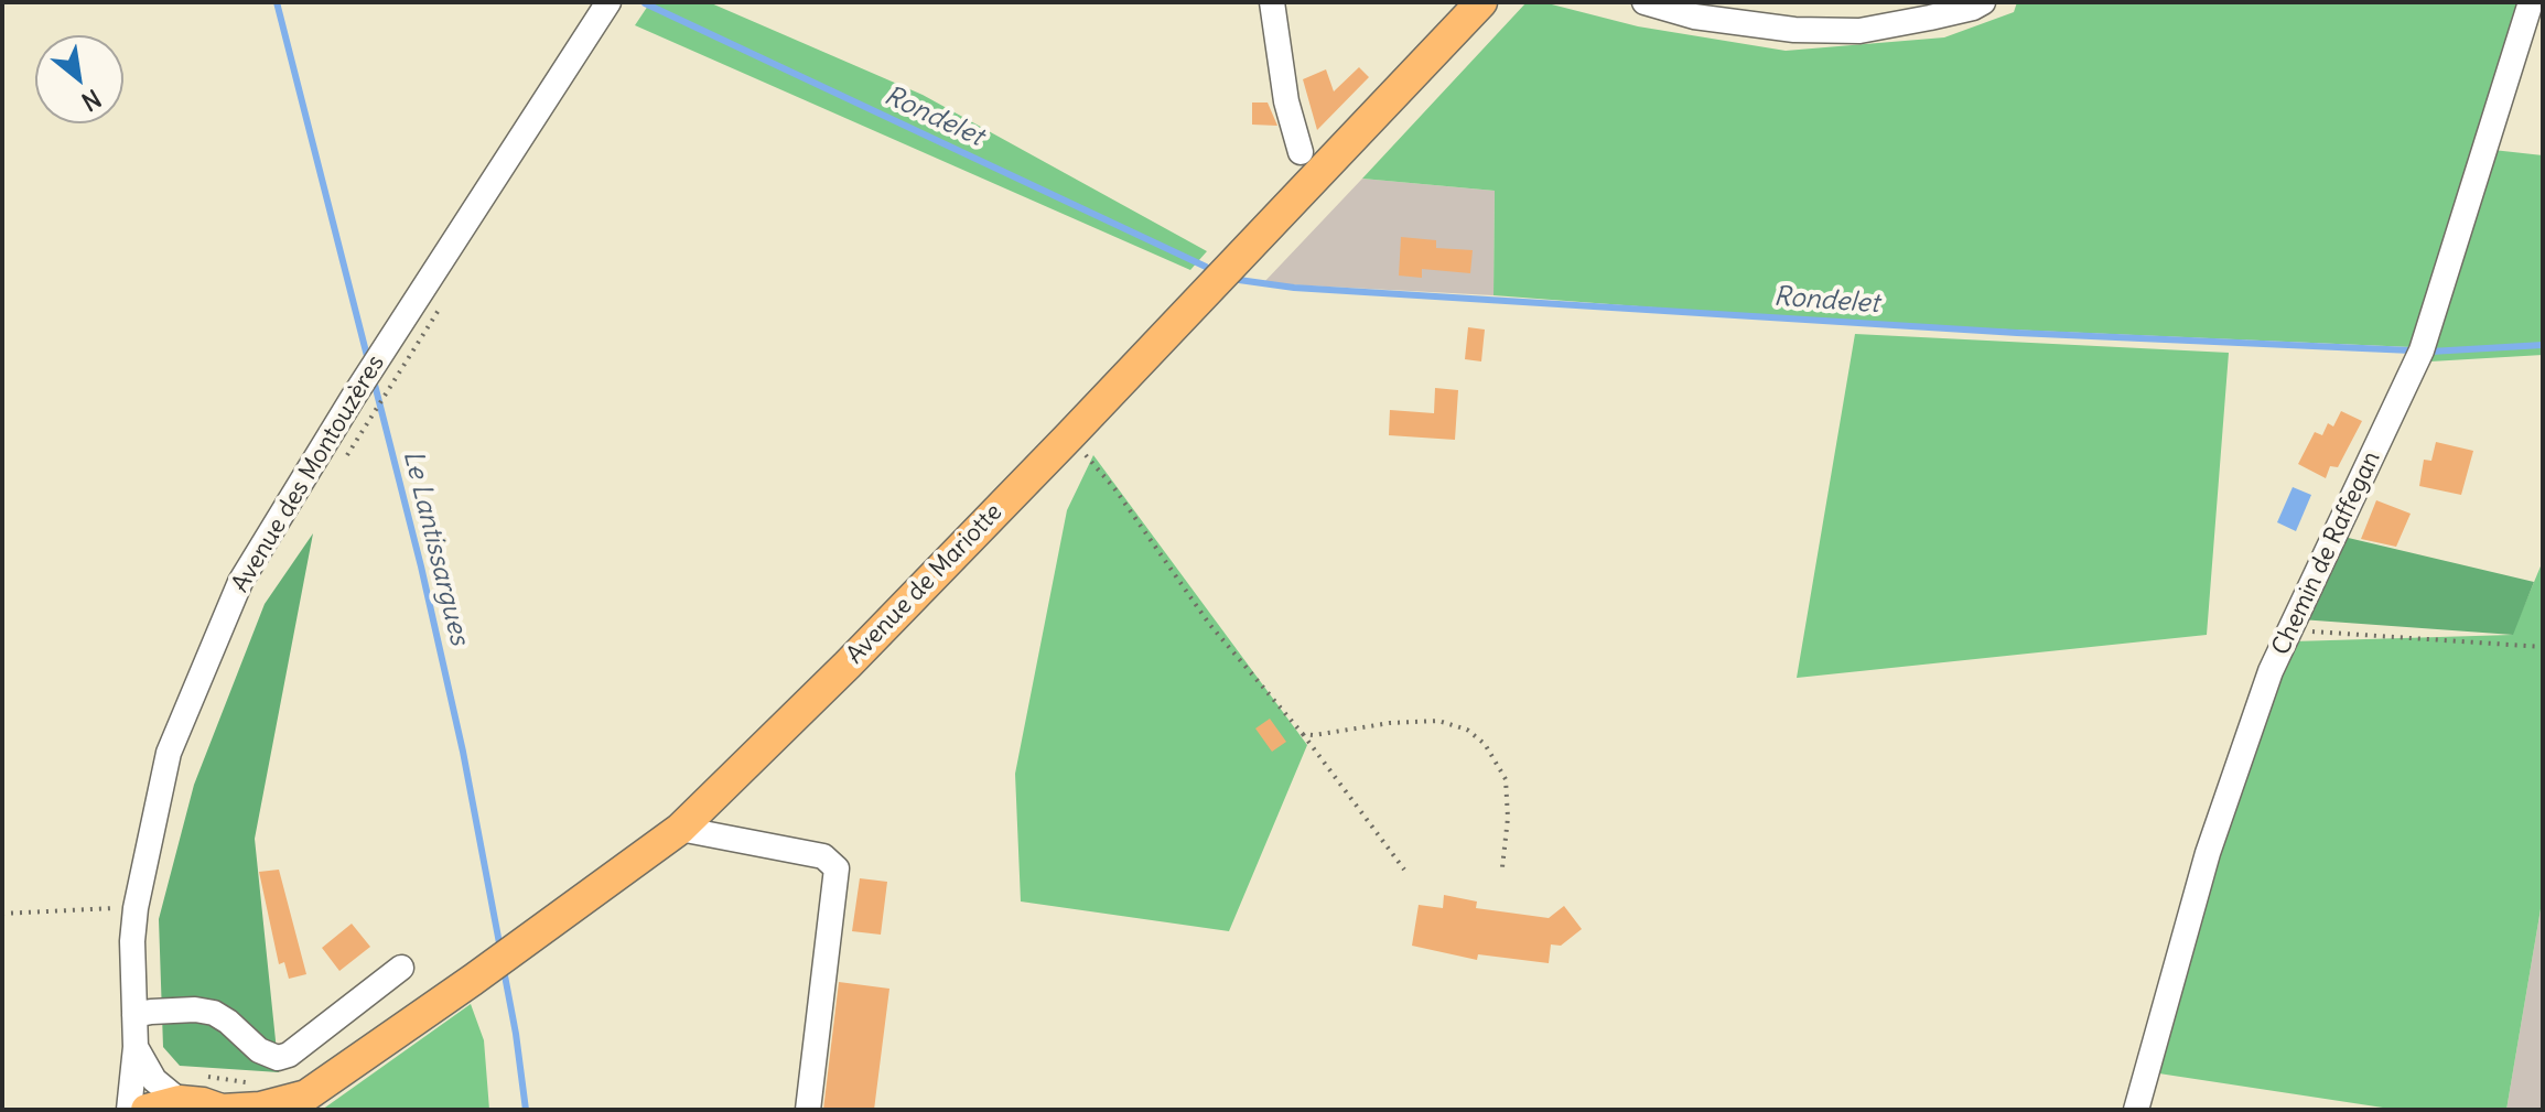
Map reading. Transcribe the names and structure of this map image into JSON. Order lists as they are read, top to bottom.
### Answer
{
  "streets": {
    "main road": ["Avenue de Mariotte"],
    "street": ["Avenue des Montouzères", "Chemin de Raffegan"]
  },
  "water": ["Rondelet", "Le Lantissargues"],
  "north": "bottom right"
}
